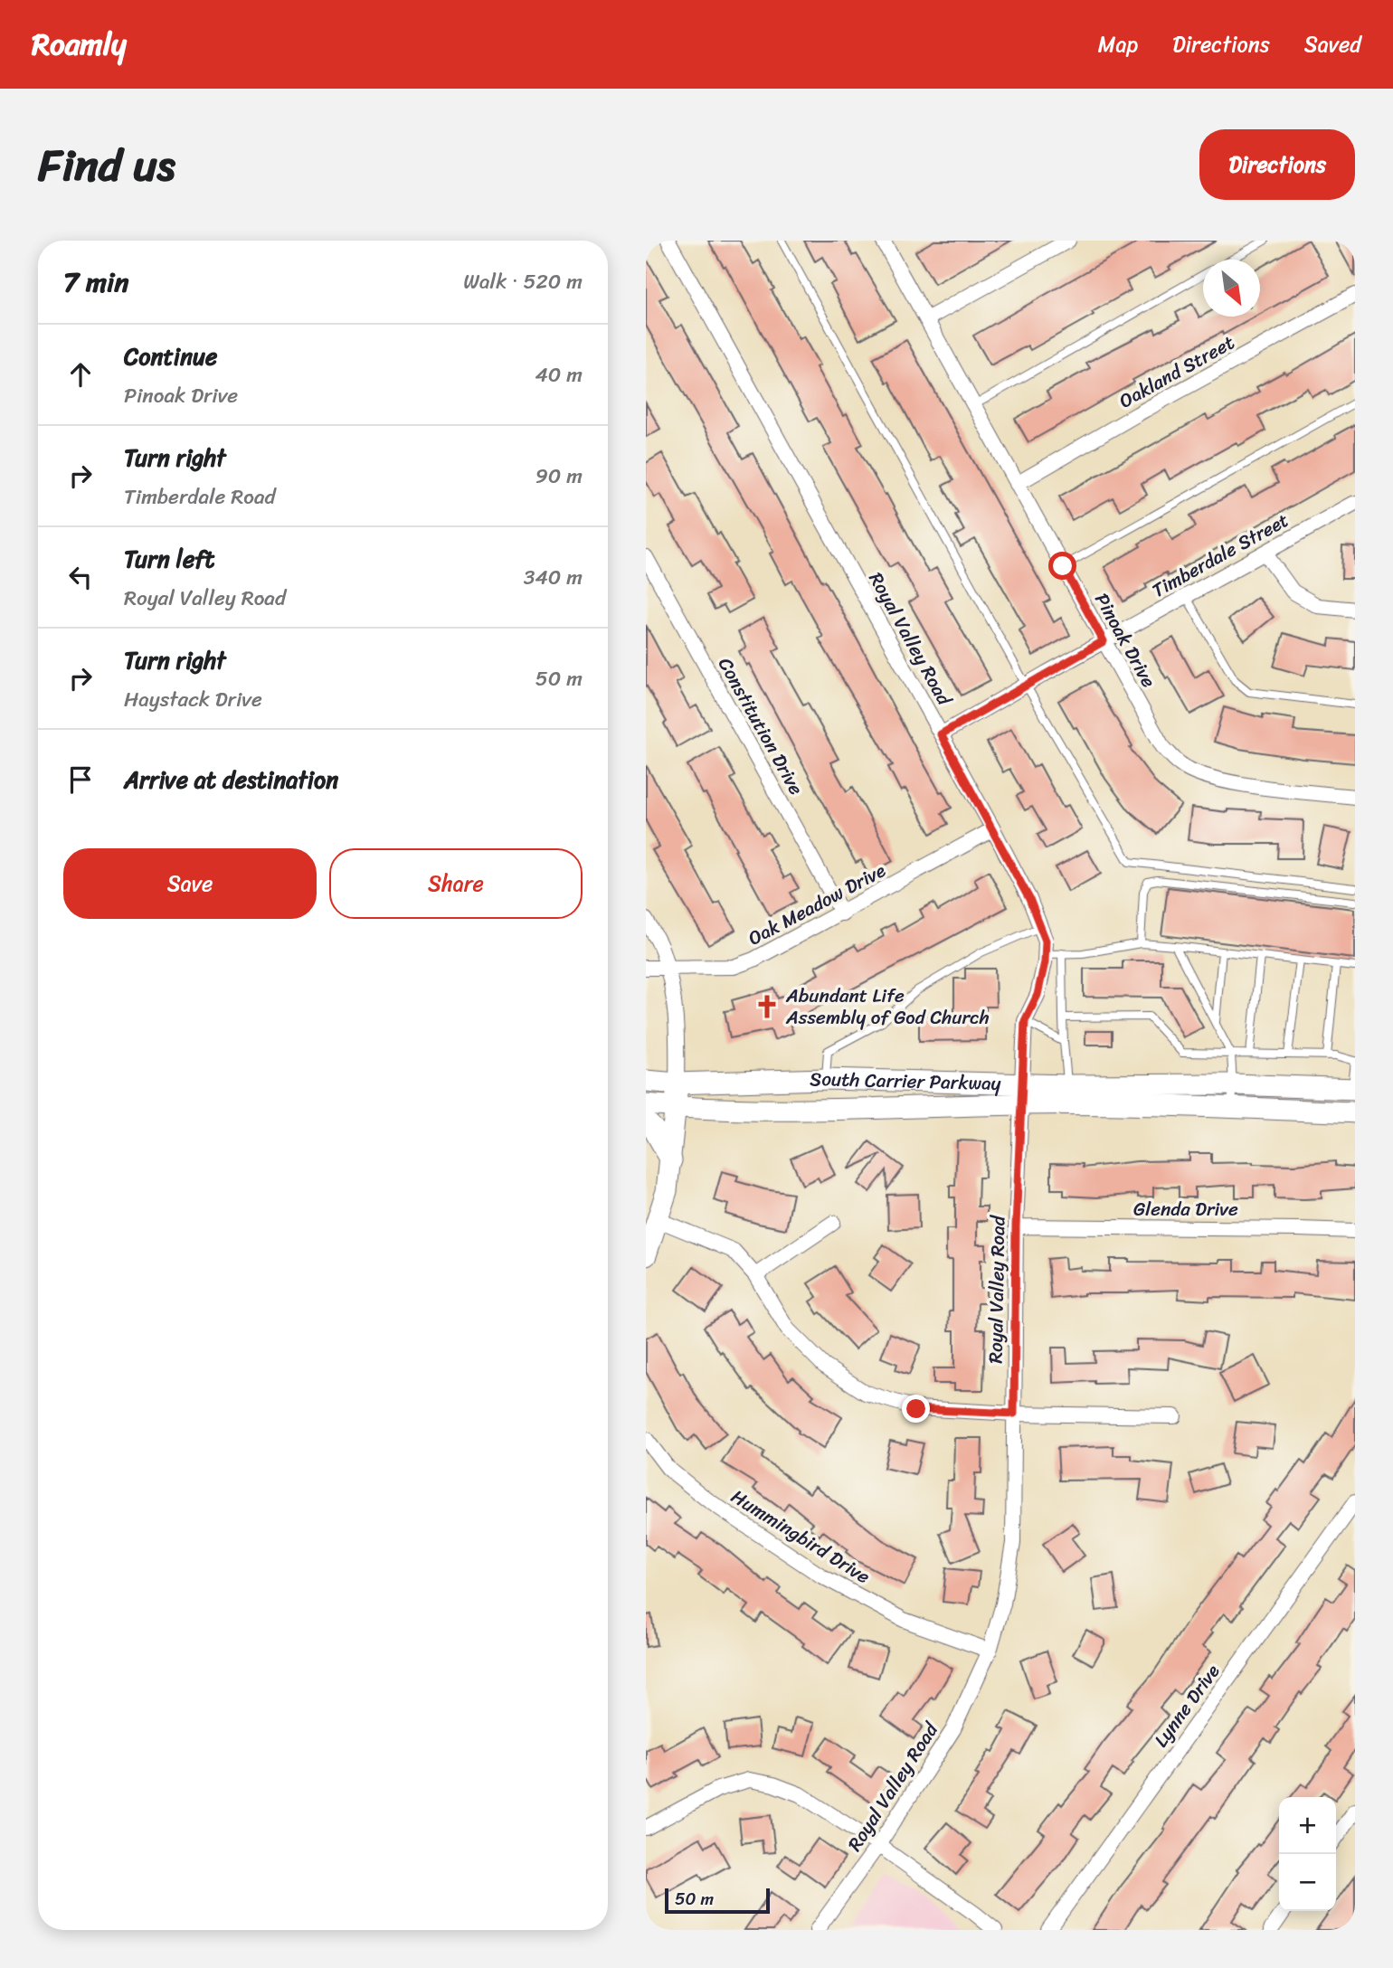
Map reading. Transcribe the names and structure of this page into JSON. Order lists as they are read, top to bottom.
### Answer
{
  "streets": {
    "main road": ["South Carrier Parkway"],
    "street": [
      "Oakland Street",
      "Timberdale Street",
      "Royal Valley Road",
      "Pinoak Drive",
      "Constitution Drive",
      "Oak Meadow Drive",
      "Glenda Drive",
      "Hummingbird Drive",
      "Lynne Drive"
    ]
  },
  "crossings": [
    ["Oakland Street", "Pinoak Drive"],
    ["Timberdale Street", "Royal Valley Road"],
    ["Timberdale Street", "Pinoak Drive"],
    ["Royal Valley Road", "Oak Meadow Drive"],
    ["Royal Valley Road", "South Carrier Parkway"],
    ["Royal Valley Road", "Glenda Drive"],
    ["Royal Valley Road", "Hummingbird Drive"],
    ["Constitution Drive", "Oak Meadow Drive"]
  ],
  "places": {
    "church": ["Abundant Life Assembly of God Church"]
  },
  "scale_bar": "50 m",
  "north": "bottom right",
  "page": {
    "header": "Roamly",
    "nav": ["Map", "Directions", "Saved"],
    "title": "Find us",
    "buttons": [
      "Directions",
      ["Save", "Share"]
    ],
    "heading": ["7 min", "Walk · 520 m"],
    "list": [
      ["Continue", "Pinoak Drive", "40 m"],
      ["Turn right", "Timberdale Road", "90 m"],
      ["Turn left", "Royal Valley Road", "340 m"],
      ["Turn right", "Haystack Drive", "50 m"],
      "Arrive at destination"
    ],
    "map_buttons": ["+", "−"],
    "scale": "50 m"
  }
}
